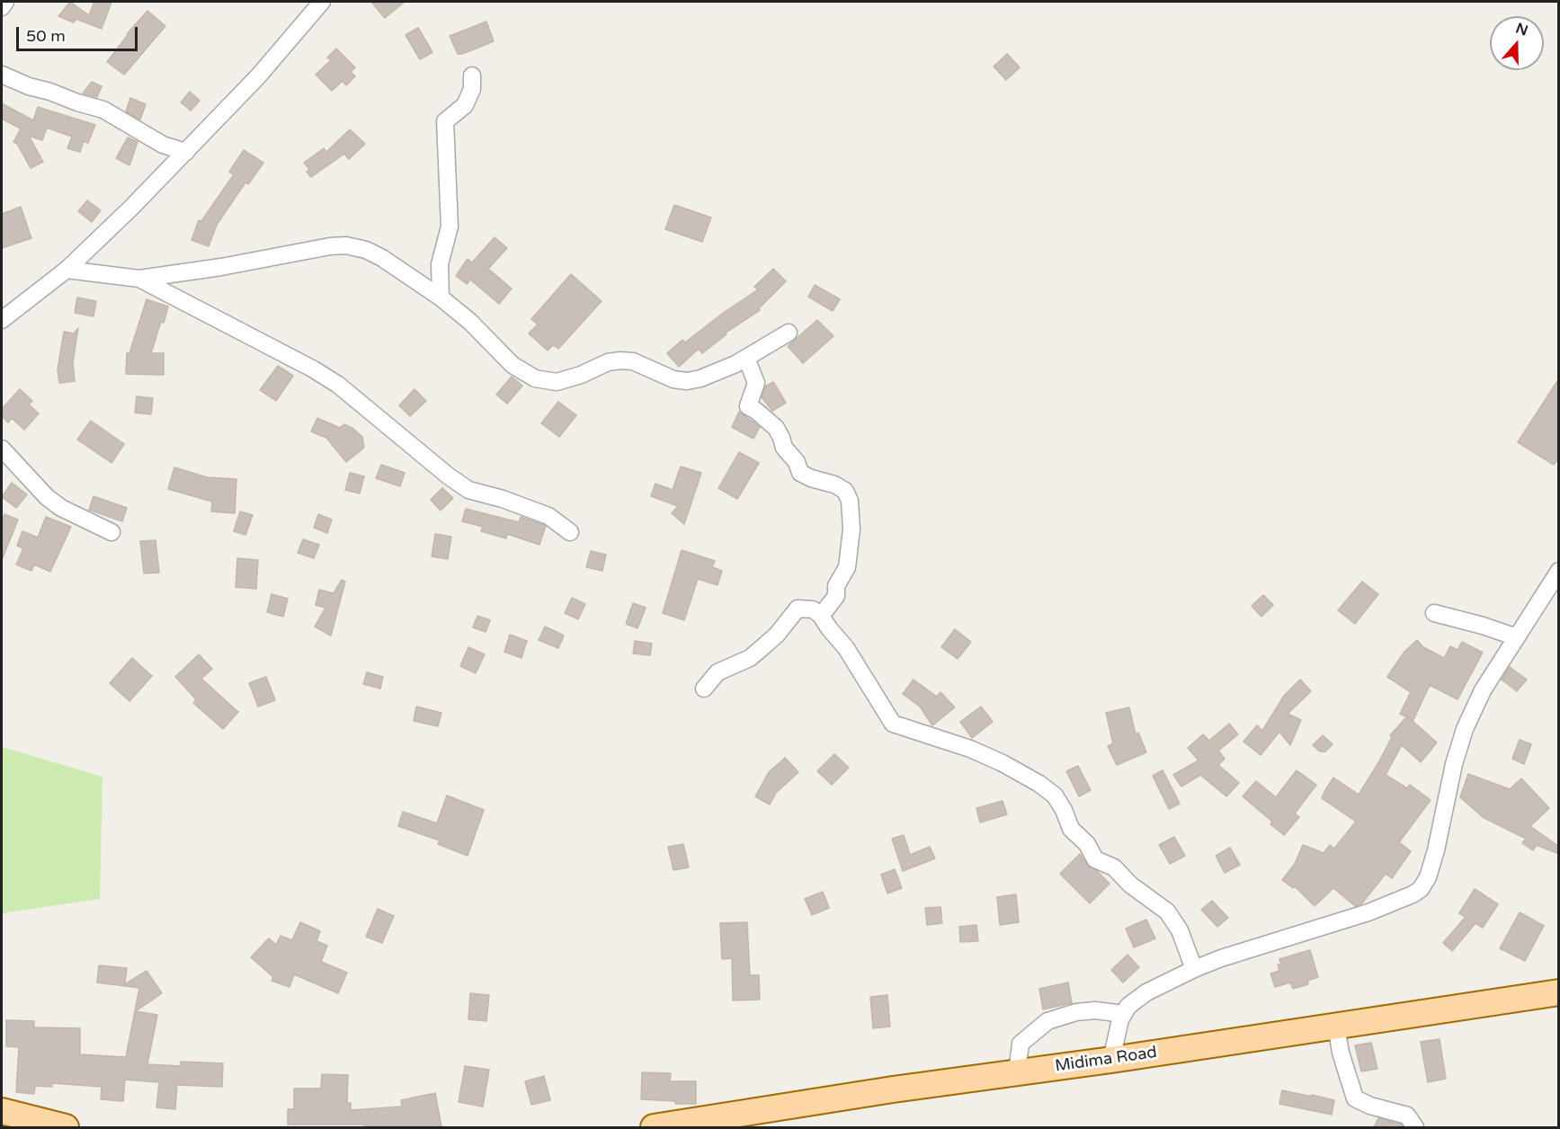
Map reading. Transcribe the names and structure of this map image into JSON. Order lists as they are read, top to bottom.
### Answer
{
  "streets": {
    "main road": ["Midima Road"]
  },
  "scale_bar": "50 m",
  "north": "top"
}
